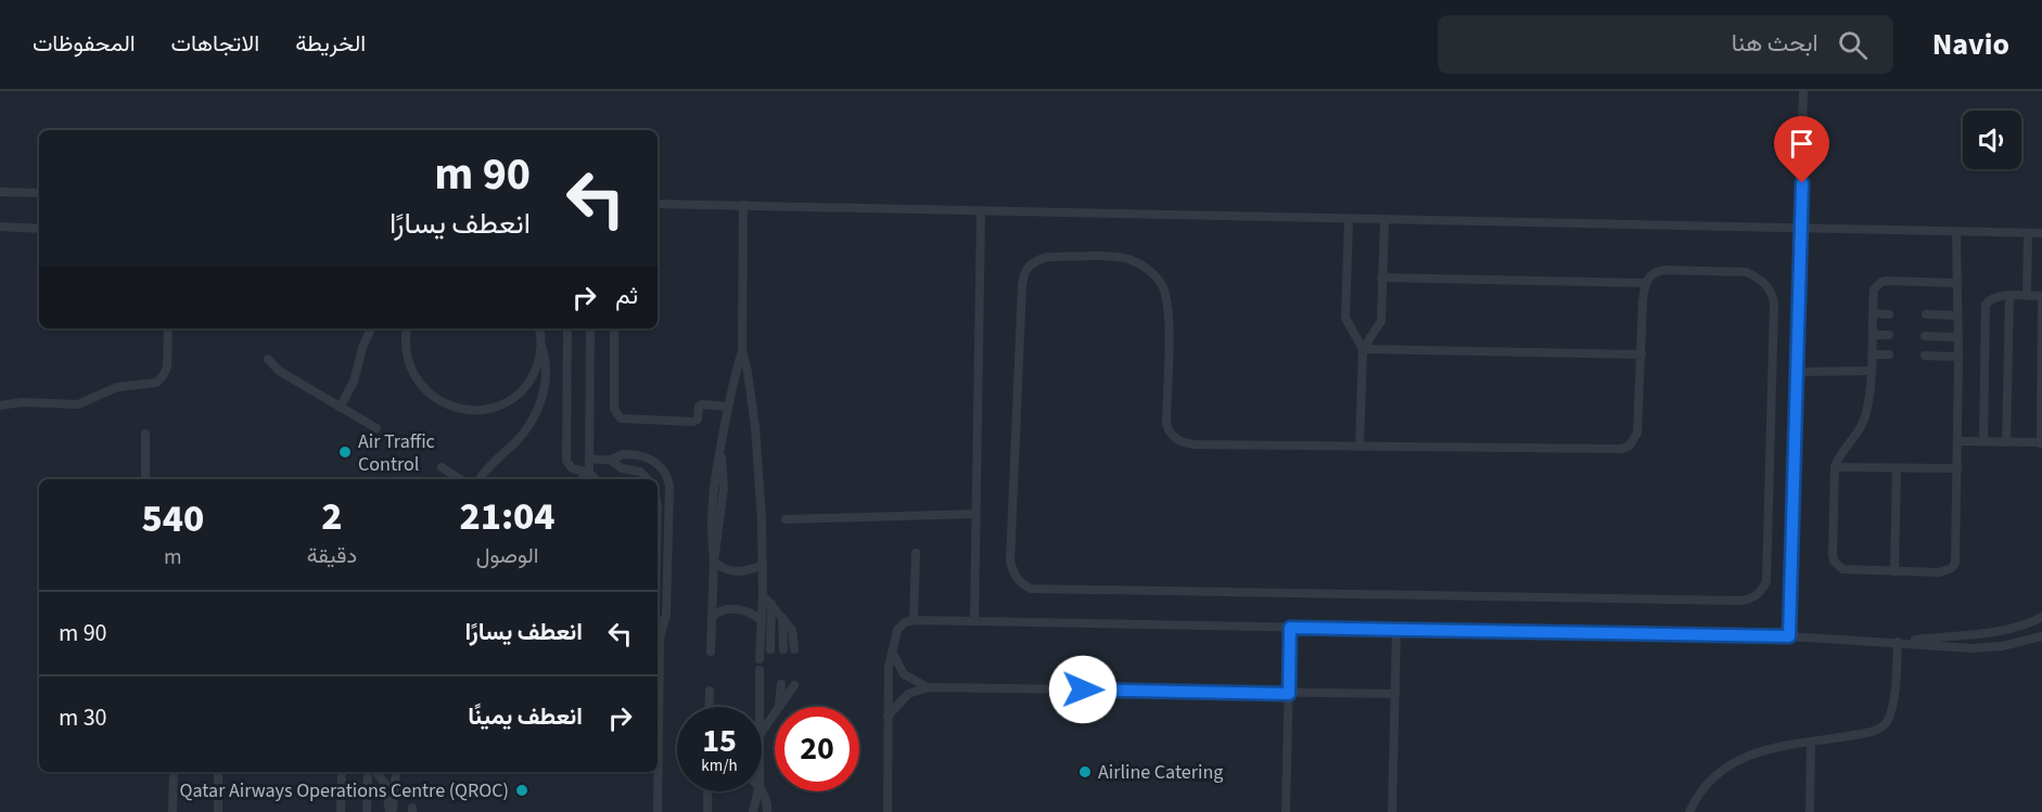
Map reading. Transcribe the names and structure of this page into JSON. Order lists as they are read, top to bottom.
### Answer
{
  "places": ["Air Traffic Control", "Airline Catering", "Qatar Airways Operations Centre (QROC)"],
  "page": {
    "header": "Navio",
    "search": "ابحث هنا",
    "nav": ["الخريطة", "الاتجاهات", "المحفوظات"],
    "turn": ["90 m", "انعطف يسارًا"],
    "then": "ثم",
    "eta": [
      "21:04",
      "الوصول",
      "2",
      "دقيقة",
      "540",
      "m"
    ],
    "list": [
      {
        "name": "انعطف يسارًا",
        "value": "90 m"
      },
      {
        "name": "انعطف يمينًا",
        "value": "30 m"
      }
    ],
    "speed": "15 km/h",
    "limit": "20"
  }
}
